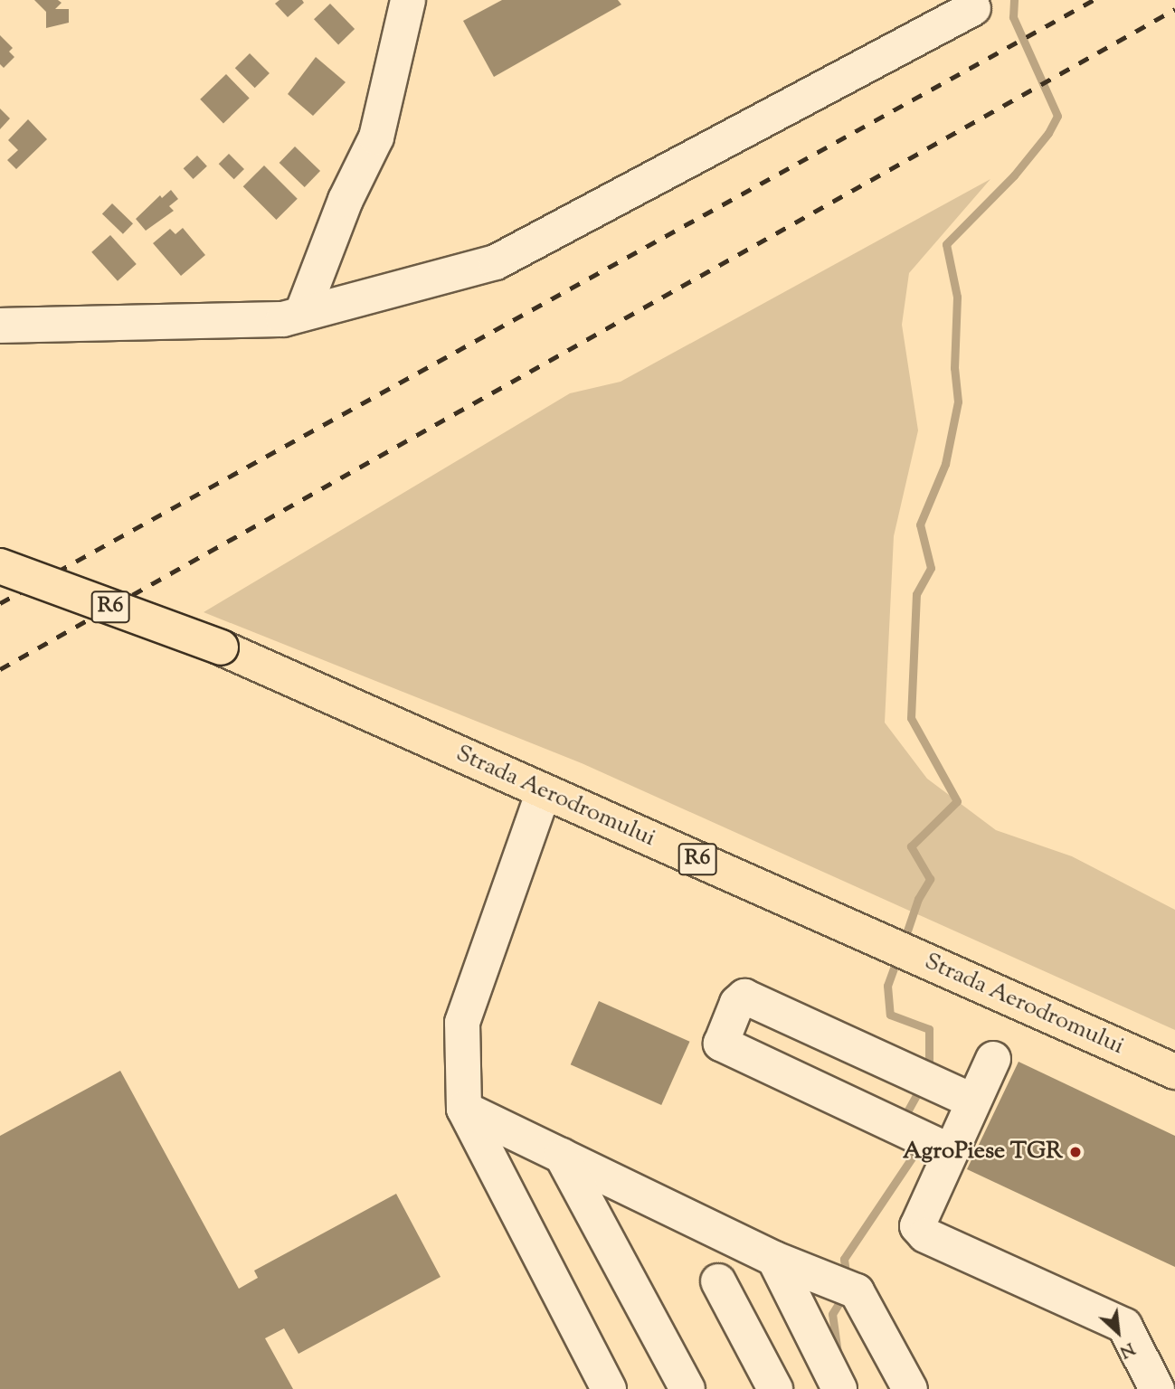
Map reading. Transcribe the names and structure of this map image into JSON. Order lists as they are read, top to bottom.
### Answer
{
  "streets": {
    "highway": ["R6", "Strada Aerodromului"]
  },
  "places": ["AgroPiese TGR"],
  "north": "bottom right"
}
